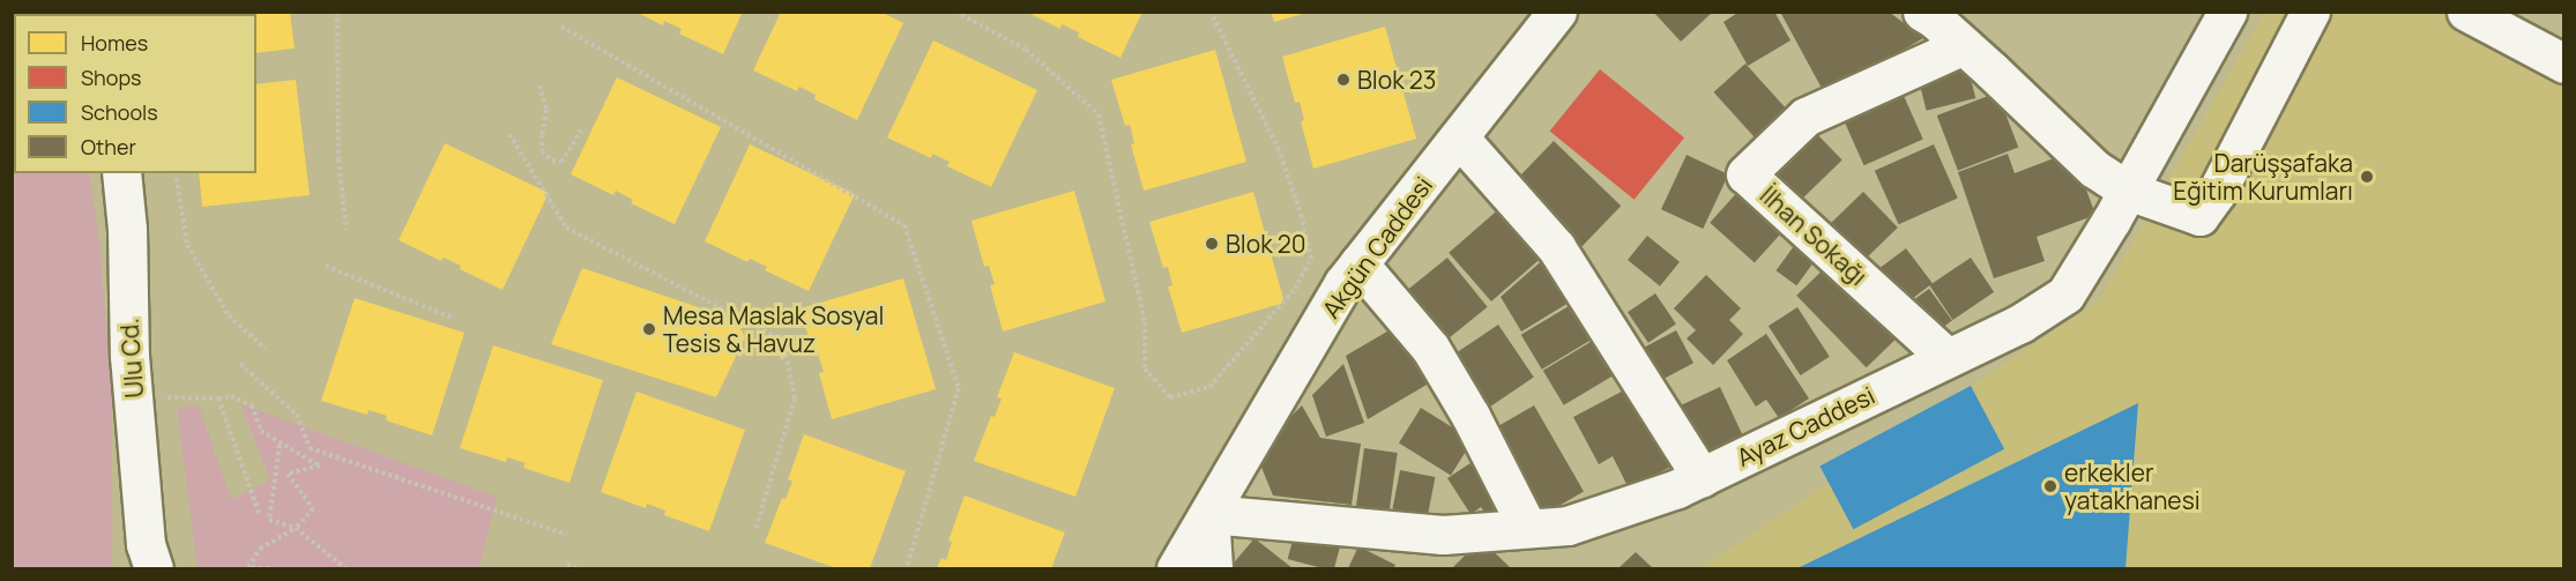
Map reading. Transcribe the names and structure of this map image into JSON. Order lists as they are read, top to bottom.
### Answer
{
  "streets": {
    "street": [
      "İlhan Sokağı",
      "Akgün Caddesi",
      "Ulu Cd.",
      "Ayaz Caddesi"
    ]
  },
  "crossings": [
    ["İlhan Sokağı", "Ayaz Caddesi"],
    ["Akgün Caddesi", "Ayaz Caddesi"]
  ],
  "places": [
    "Blok 23",
    "Darüşşafaka Eğitim Kurumları",
    "Blok 20",
    "Mesa Maslak Sosyal Tesis & Havuz",
    "erkekler yatakhanesi"
  ],
  "legend": [
    "Homes",
    "Shops",
    "Schools",
    "Other"
  ]
}
